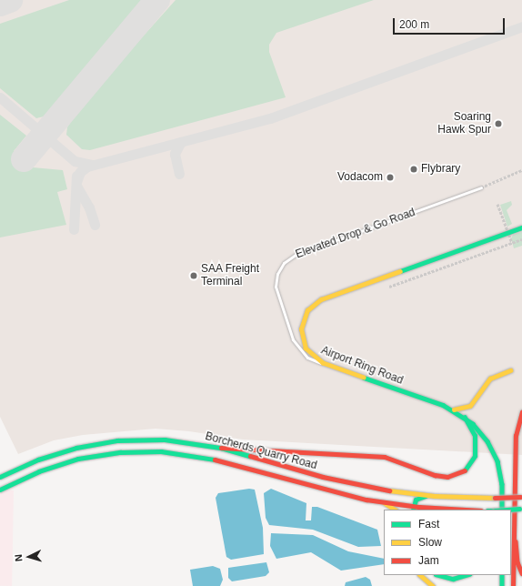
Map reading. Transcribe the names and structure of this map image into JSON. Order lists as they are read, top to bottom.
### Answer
{
  "streets": {
    "main road": ["Airport Ring Road", "Borcherds Quarry Road"],
    "street": ["Elevated Drop & Go Road"]
  },
  "crossings": [
    ["Elevated Drop & Go Road", "Airport Ring Road"]
  ],
  "places": [
    "Soaring Hawk Spur",
    "Flybrary",
    "Vodacom",
    "SAA Freight Terminal"
  ],
  "legend": ["Fast", "Slow", "Jam"],
  "scale_bar": "200 m",
  "north": "left"
}
